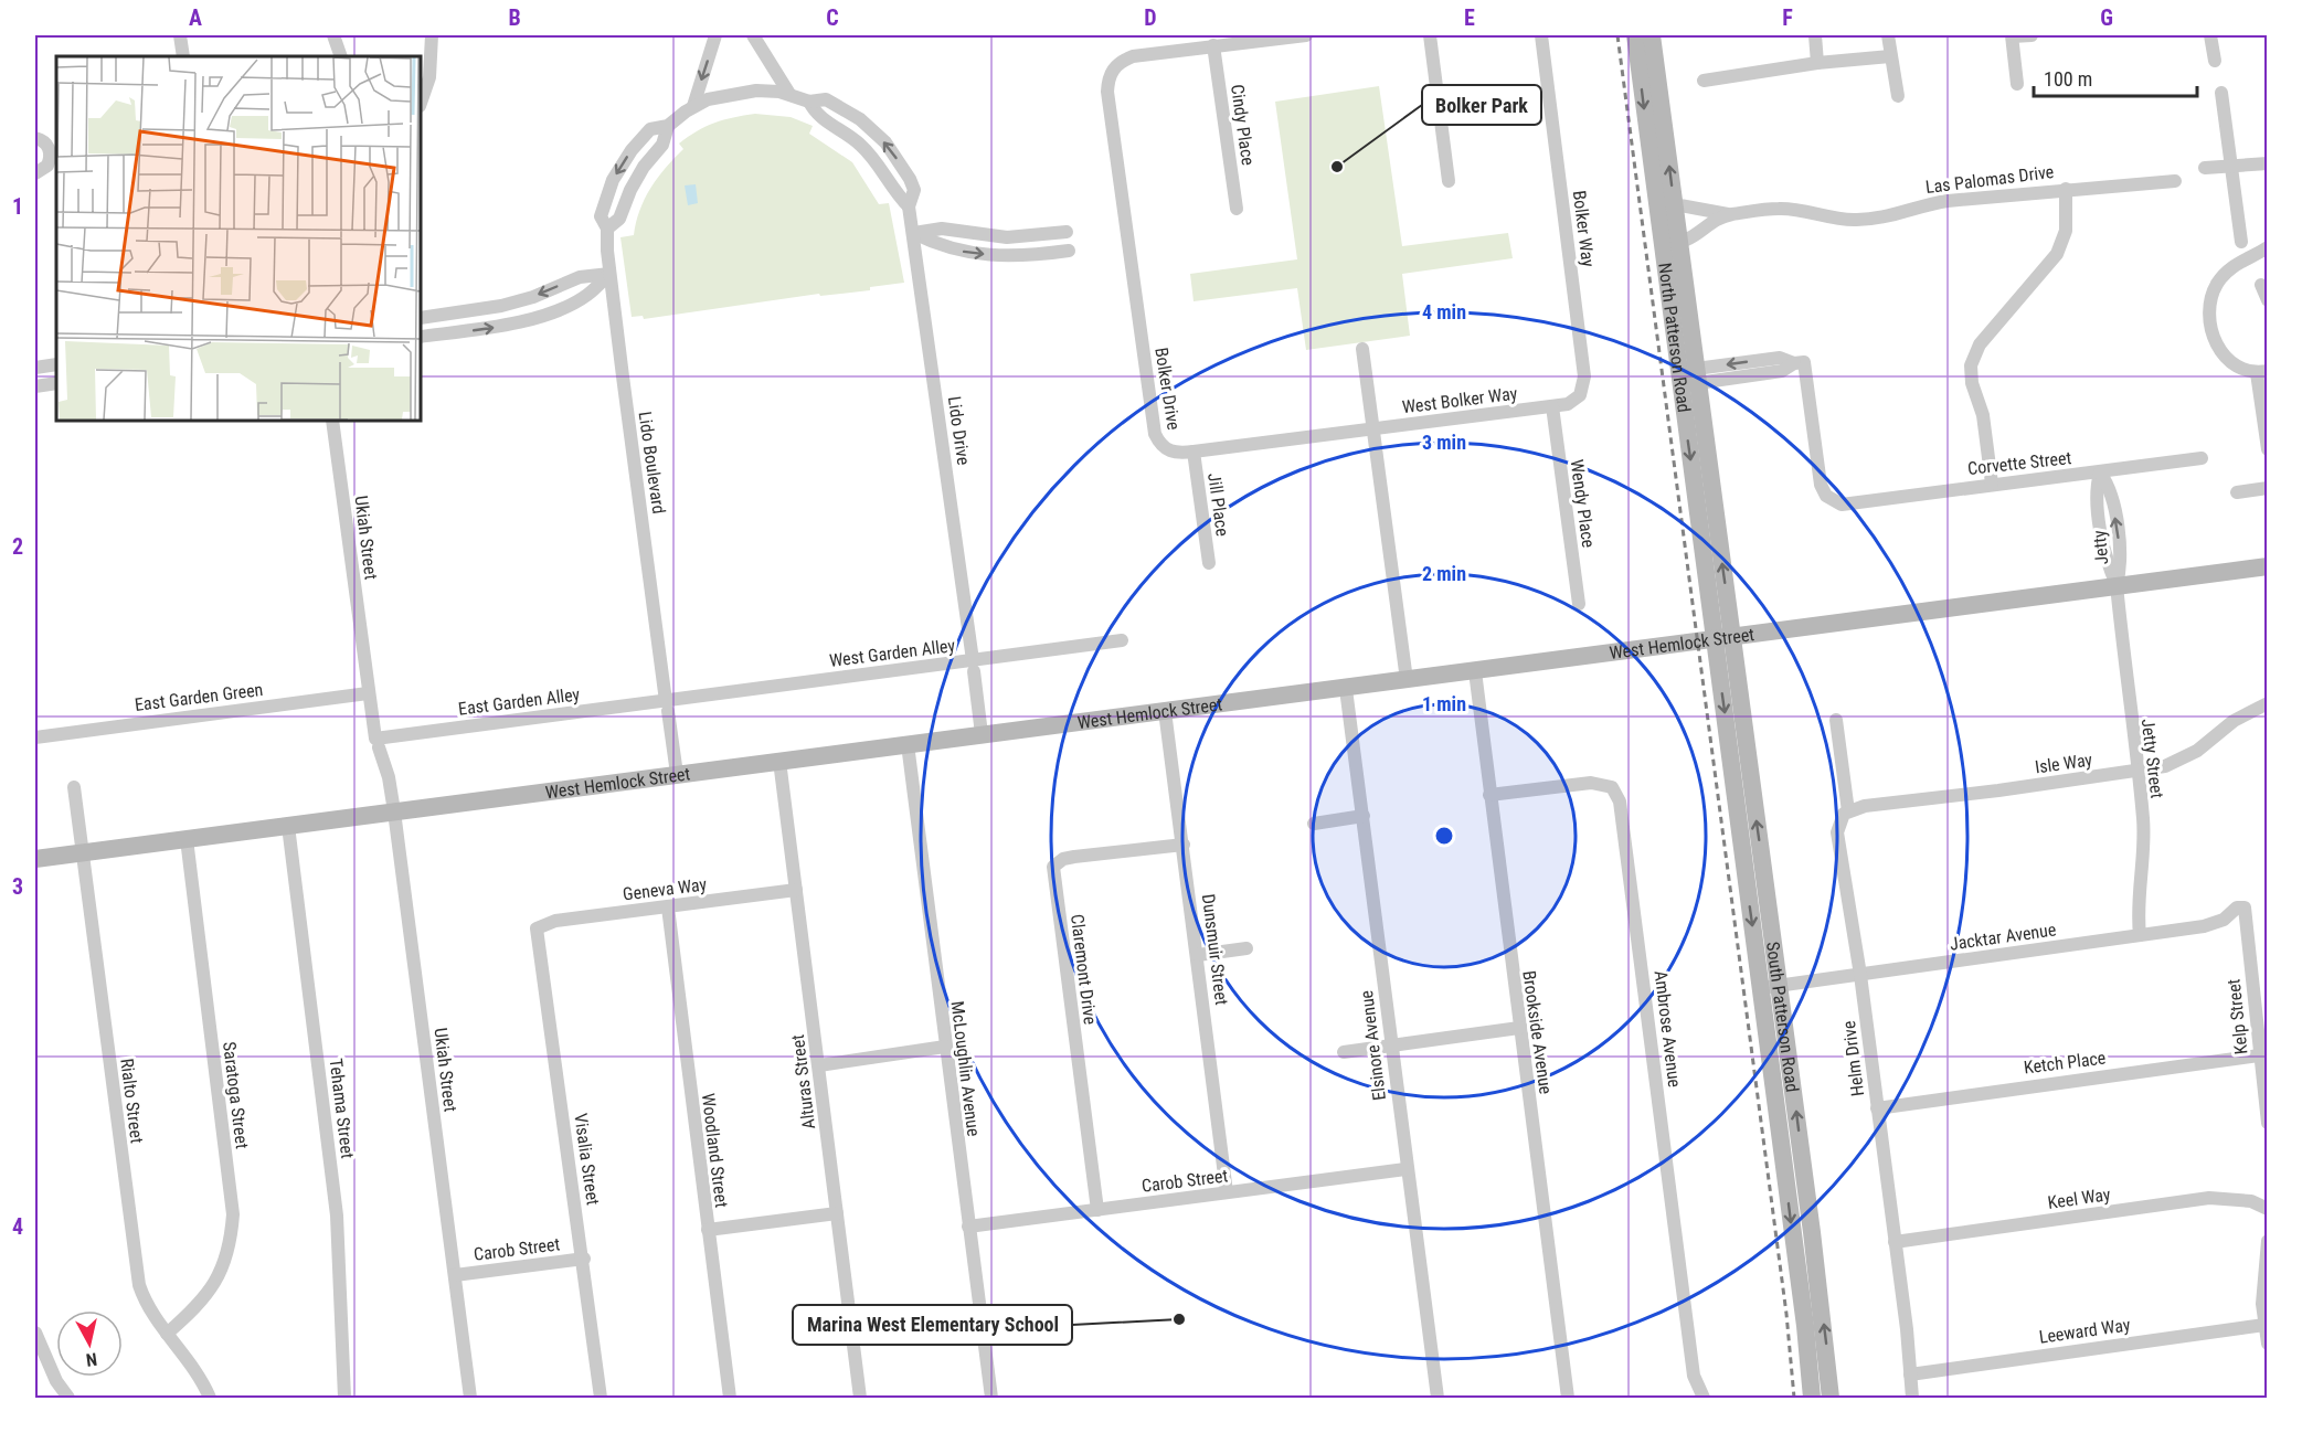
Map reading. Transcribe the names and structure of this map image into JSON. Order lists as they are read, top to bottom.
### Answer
{
  "streets": {
    "street": [
      "Cindy Place",
      "Las Palomas Drive",
      "Bolker Way",
      "North Patterson Road",
      "Bolker Drive",
      "West Bolker Way",
      "Lido Drive",
      "Lido Boulevard",
      "Corvette Street",
      "Wendy Place",
      "Jill Place",
      "Ukiah Street",
      "Jetty",
      "West Hemlock Street",
      "West Garden Alley",
      "East Garden Green",
      "East Garden Alley",
      "Jetty Street",
      "Isle Way",
      "Geneva Way",
      "Jacktar Avenue",
      "Dunsmuir Street",
      "Claremont Drive",
      "Kelp Street",
      "South Patterson Road",
      "Ambrose Avenue",
      "Brookside Avenue",
      "Elsinore Avenue",
      "Helm Drive",
      "Ketch Place",
      "McLoughlin Avenue",
      "Alturas Street",
      "Saratoga Street",
      "Rialto Street",
      "Tehama Street",
      "Woodland Street",
      "Visalia Street",
      "Carob Street",
      "Keel Way",
      "Leeward Way"
    ]
  },
  "crossings": [
    ["Cindy Place", "Bolker Drive"],
    ["Las Palomas Drive", "North Patterson Road"],
    ["Bolker Way", "West Bolker Way"],
    ["Bolker Way", "Wendy Place"],
    ["North Patterson Road", "Corvette Street"],
    ["North Patterson Road", "West Hemlock Street"],
    ["North Patterson Road", "South Patterson Road"],
    ["Bolker Drive", "West Bolker Way"],
    ["Bolker Drive", "Jill Place"],
    ["West Bolker Way", "Wendy Place"],
    ["Lido Drive", "Lido Boulevard"],
    ["Lido Drive", "West Hemlock Street"],
    ["Lido Drive", "West Garden Alley"],
    ["Lido Boulevard", "West Hemlock Street"],
    ["Lido Boulevard", "West Garden Alley"],
    ["Lido Boulevard", "East Garden Alley"],
    ["Corvette Street", "Jetty"],
    ["Ukiah Street", "West Hemlock Street"],
    ["Ukiah Street", "East Garden Green"],
    ["Ukiah Street", "East Garden Alley"],
    ["Ukiah Street", "Carob Street"],
    ["Jetty", "West Hemlock Street"],
    ["Jetty", "Jetty Street"],
    ["West Hemlock Street", "Jetty Street"],
    ["West Hemlock Street", "Dunsmuir Street"],
    ["West Hemlock Street", "South Patterson Road"],
    ["West Hemlock Street", "Brookside Avenue"],
    ["West Hemlock Street", "Elsinore Avenue"],
    ["West Hemlock Street", "McLoughlin Avenue"],
    ["West Hemlock Street", "Alturas Street"],
    ["West Hemlock Street", "Saratoga Street"],
    ["West Hemlock Street", "Rialto Street"],
    ["West Hemlock Street", "Tehama Street"],
    ["West Garden Alley", "East Garden Alley"],
    ["Jetty Street", "Isle Way"],
    ["Jetty Street", "Jacktar Avenue"],
    ["Isle Way", "Helm Drive"],
    ["Geneva Way", "Alturas Street"],
    ["Geneva Way", "Woodland Street"],
    ["Geneva Way", "Visalia Street"],
    ["Jacktar Avenue", "Kelp Street"],
    ["Jacktar Avenue", "South Patterson Road"],
    ["Jacktar Avenue", "Helm Drive"],
    ["Dunsmuir Street", "Claremont Drive"],
    ["Dunsmuir Street", "Carob Street"],
    ["Claremont Drive", "Carob Street"],
    ["Kelp Street", "Ketch Place"],
    ["Ambrose Avenue", "Brookside Avenue"],
    ["Elsinore Avenue", "Carob Street"],
    ["Helm Drive", "Ketch Place"],
    ["Helm Drive", "Keel Way"],
    ["Helm Drive", "Leeward Way"],
    ["McLoughlin Avenue", "Carob Street"],
    ["Saratoga Street", "Rialto Street"],
    ["Visalia Street", "Carob Street"]
  ],
  "places": ["Bolker Park", "Marina West Elementary School"],
  "scale_bar": "100 m",
  "north": "bottom",
  "grid": {
    "columns": [
      "A",
      "B",
      "C",
      "D",
      "E",
      "F",
      "G"
    ],
    "rows": [
      "1",
      "2",
      "3",
      "4"
    ]
  },
  "rings": [
    "4 min",
    "3 min",
    "2 min",
    "1 min"
  ]
}
